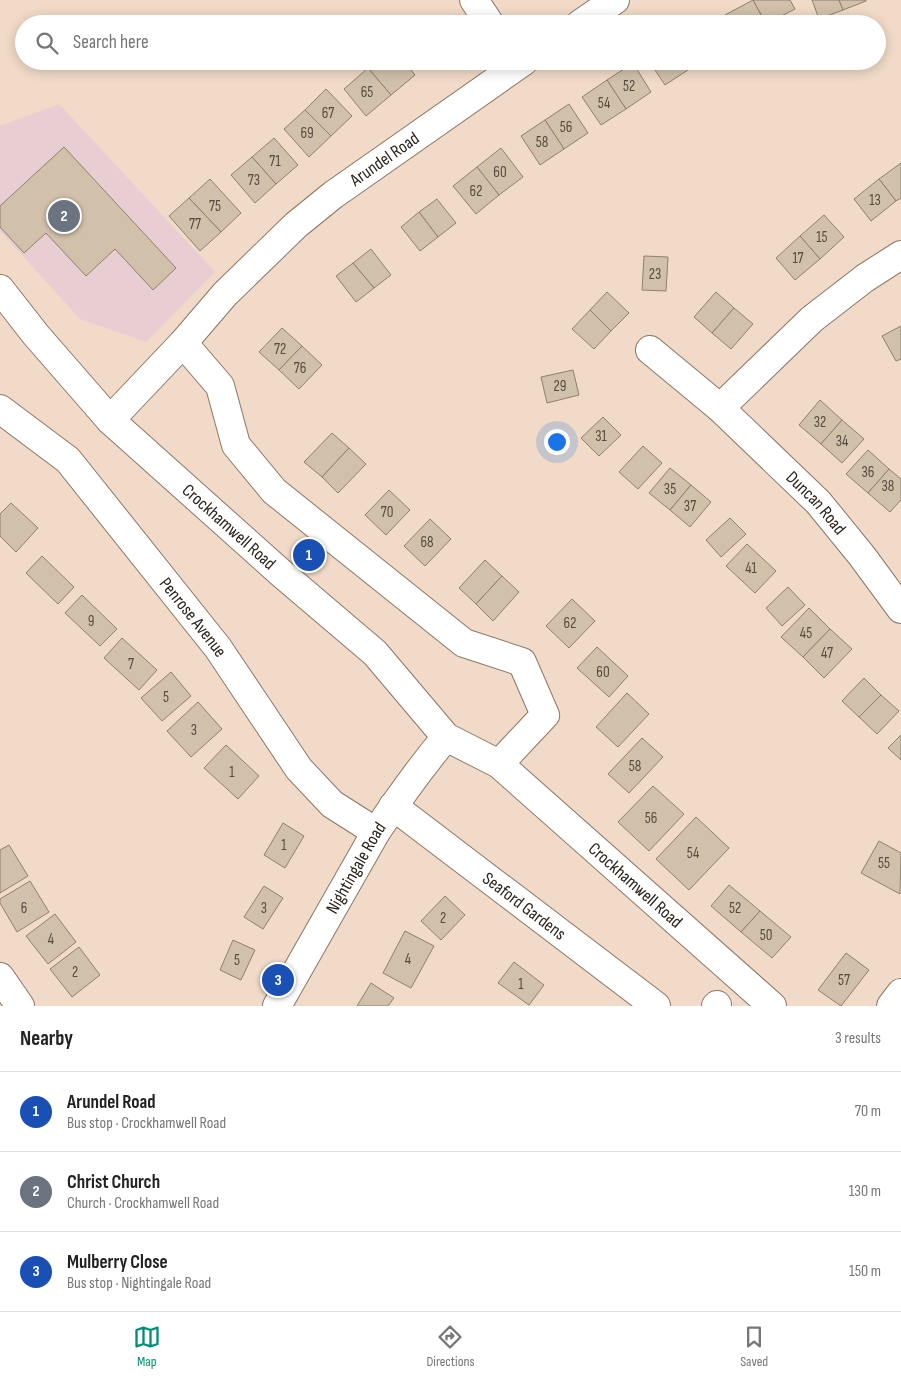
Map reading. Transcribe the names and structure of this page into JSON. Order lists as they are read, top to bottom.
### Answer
{
  "streets": {
    "street": [
      "Arundel Road",
      "Duncan Road",
      "Crockhamwell Road",
      "Penrose Avenue",
      "Nightingale Road",
      "Seaford Gardens"
    ]
  },
  "crossings": [
    ["Arundel Road", "Crockhamwell Road"],
    ["Crockhamwell Road", "Nightingale Road"],
    ["Penrose Avenue", "Nightingale Road"],
    ["Nightingale Road", "Seaford Gardens"]
  ],
  "house_numbers": [
    "52",
    "65",
    "54",
    "67",
    "56",
    "69",
    "58",
    "71",
    "60",
    "73",
    "62",
    "13",
    "75",
    "77",
    "15",
    "17",
    "23",
    "72",
    "76",
    "29",
    "32",
    "31",
    "34",
    "36",
    "38",
    "35",
    "37",
    "70",
    "68",
    "41",
    "9",
    "62",
    "45",
    "47",
    "7",
    "60",
    "5",
    "3",
    "58",
    "1",
    "56",
    "1",
    "54",
    "55",
    "6",
    "3",
    "52",
    "2",
    "50",
    "4",
    "4",
    "5",
    "2",
    "57",
    "1"
  ],
  "page": {
    "search": "Search here",
    "pins": ["2", "1", "3"],
    "heading": ["Nearby", "3 results"],
    "list": [
      {
        "mark": "1",
        "name": "Arundel Road",
        "note": "Bus stop · Crockhamwell Road",
        "value": "70 m"
      },
      {
        "mark": "2",
        "name": "Christ Church",
        "note": "Church · Crockhamwell Road",
        "value": "130 m"
      },
      {
        "mark": "3",
        "name": "Mulberry Close",
        "note": "Bus stop · Nightingale Road",
        "value": "150 m"
      }
    ],
    "nav": ["Map", "Directions", "Saved"]
  }
}
